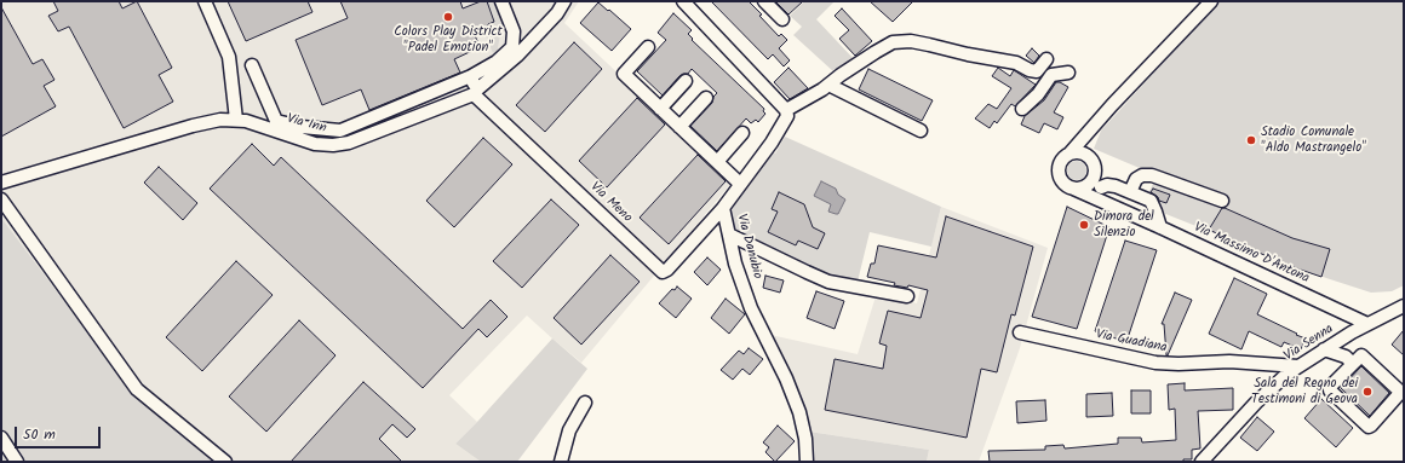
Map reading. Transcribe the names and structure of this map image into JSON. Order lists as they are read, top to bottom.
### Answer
{
  "streets": {
    "street": [
      "Via Inn",
      "Via Meno",
      "Via Danubio",
      "Via Massimo D'Antona",
      "Via Guadiana",
      "Via Senna"
    ]
  },
  "crossings": [
    ["Via Inn", "Via Meno"],
    ["Via Meno", "Via Danubio"],
    ["Via Massimo D'Antona", "Via Senna"],
    ["Via Guadiana", "Via Senna"]
  ],
  "places": [
    "Colors Play District \"Padel Emotion\"",
    "Stadio Comunale \"Aldo Mastrangelo\"",
    "Dimora del Silenzio",
    "Sala del Regno dei Testimoni di Geova"
  ],
  "scale_bar": "50 m"
}
